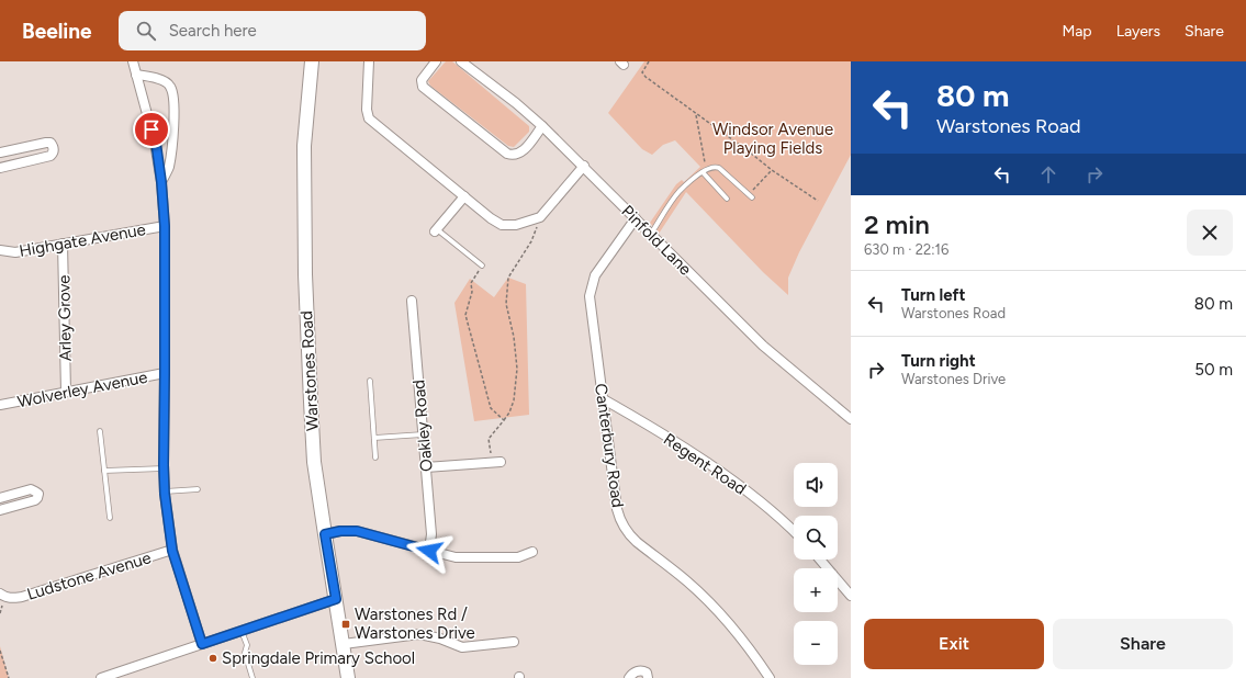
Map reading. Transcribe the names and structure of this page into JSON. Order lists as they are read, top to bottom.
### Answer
{
  "streets": {
    "street": [
      "Highgate Avenue",
      "Pinfold Lane",
      "Arley Grove",
      "Warstones Road",
      "Wolverley Avenue",
      "Oakley Road",
      "Canterbury Road",
      "Regent Road",
      "Ludstone Avenue"
    ]
  },
  "crossings": [
    ["Highgate Avenue", "Arley Grove"],
    ["Pinfold Lane", "Canterbury Road"],
    ["Arley Grove", "Wolverley Avenue"],
    ["Canterbury Road", "Regent Road"]
  ],
  "parks": ["Windsor Avenue Playing Fields"],
  "places": {
    "transit": ["Warstones Rd / Warstones Drive"],
    "other": ["Springdale Primary School"]
  },
  "page": {
    "header": "Beeline",
    "search": "Search here",
    "nav": ["Map", "Layers", "Share"],
    "turn": ["80 m", "Warstones Road"],
    "heading": ["2 min", "630 m · 22:16"],
    "list": [
      {
        "name": "Turn left",
        "note": "Warstones Road",
        "value": "80 m"
      },
      {
        "name": "Turn right",
        "note": "Warstones Drive",
        "value": "50 m"
      }
    ],
    "map_buttons": ["+", "−"],
    "buttons": ["Exit", "Share"]
  }
}
